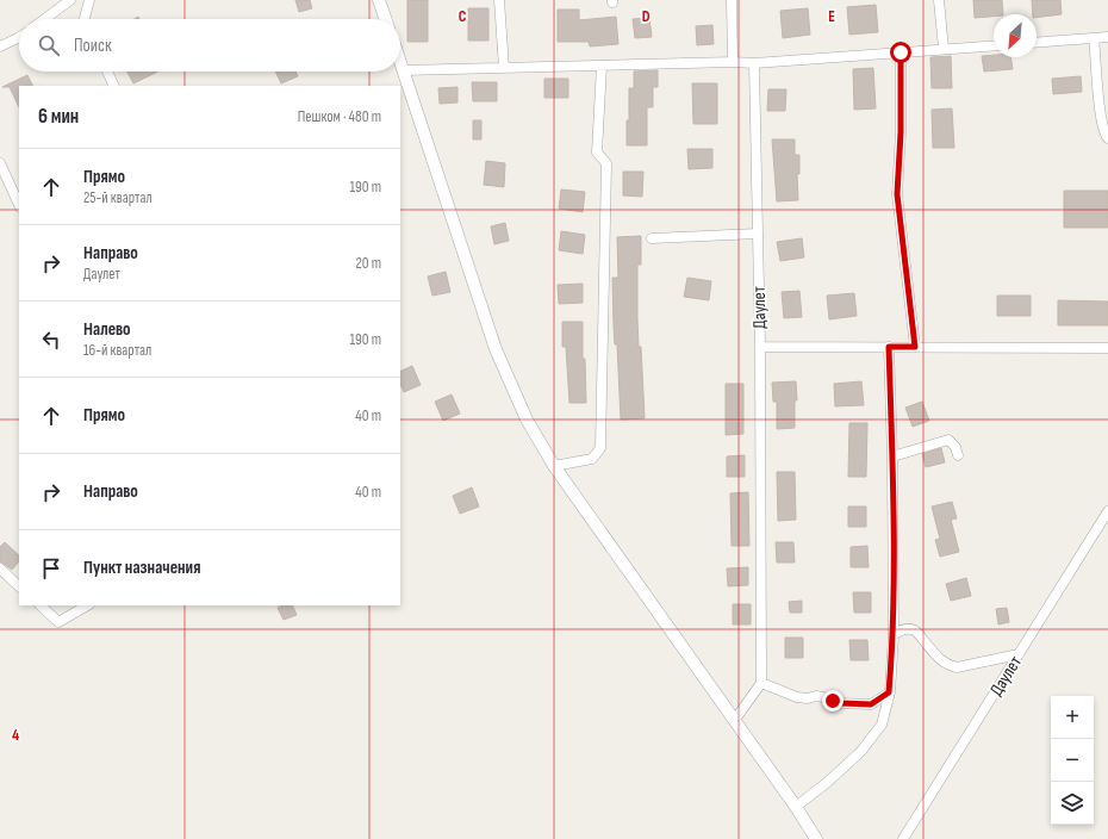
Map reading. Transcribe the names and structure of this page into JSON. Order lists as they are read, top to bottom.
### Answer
{
  "streets": {
    "street": ["Даулет"]
  },
  "north": "bottom left",
  "page": {
    "search": "Поиск",
    "heading": ["6 мин", "Пешком · 480 m"],
    "list": [
      ["Прямо", "25-й квартал", "190 m"],
      ["Направо", "Даулет", "20 m"],
      ["Налево", "16-й квартал", "190 m"],
      ["Прямо", "40 m"],
      ["Направо", "40 m"],
      "Пункт назначения"
    ],
    "map_buttons": ["+", "−"]
  },
  "grid": {
    "columns": ["C", "D", "E"],
    "rows": ["4"]
  }
}
